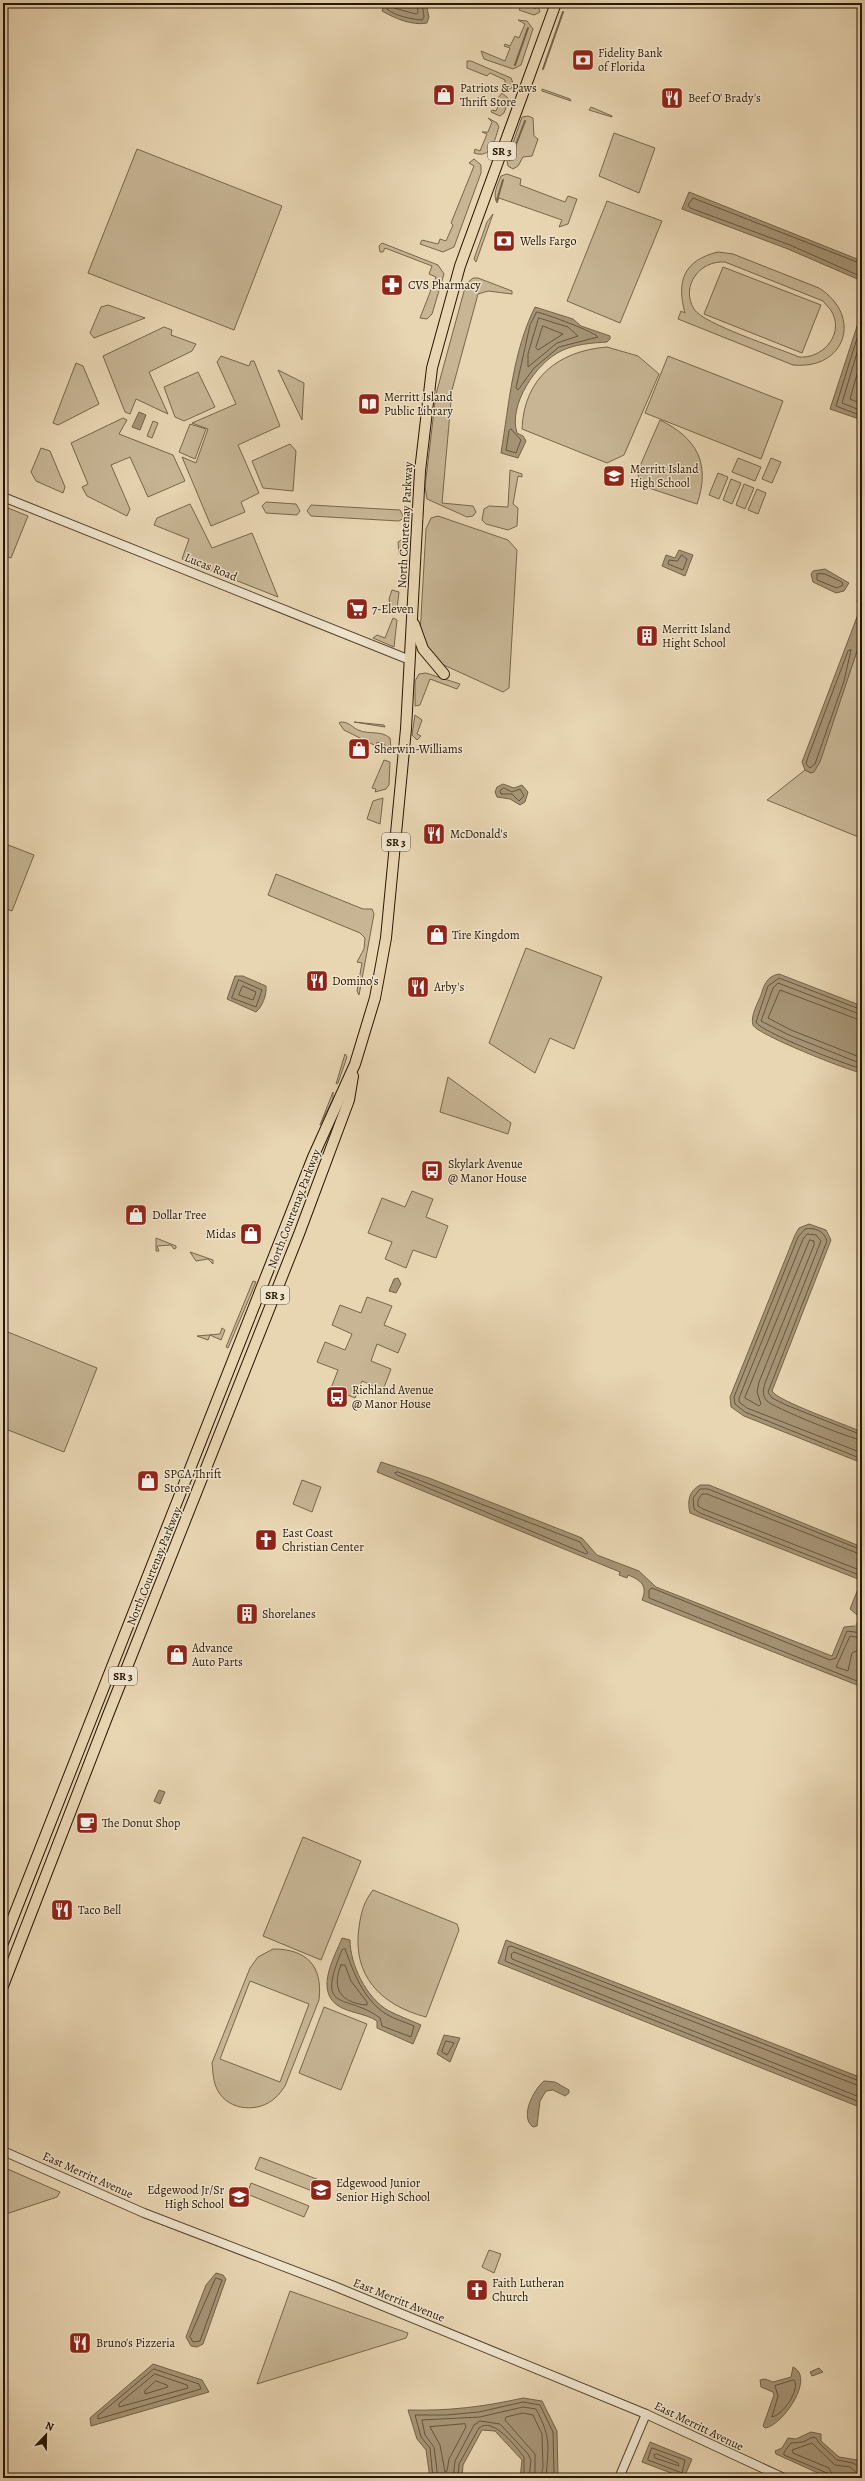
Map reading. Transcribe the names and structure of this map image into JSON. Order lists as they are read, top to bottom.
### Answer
{
  "streets": {
    "main road": ["SR 3", "North Courtenay Parkway"],
    "street": ["Lucas Road", "East Merritt Avenue"]
  },
  "crossings": [
    ["North Courtenay Parkway", "Lucas Road"]
  ],
  "places": {
    "bank": ["Fidelity Bank of Florida", "Wells Fargo"],
    "shop": [
      "Patriots & Paws Thrift Store",
      "Sherwin-Williams",
      "Tire Kingdom",
      "Dollar Tree",
      "Midas",
      "SPCA Thrift Store",
      "Advance Auto Parts"
    ],
    "restaurant": [
      "Beef O' Brady's",
      "McDonald's",
      "Domino's",
      "Arby's",
      "Taco Bell",
      "Bruno's Pizzeria"
    ],
    "pharmacy": ["CVS Pharmacy"],
    "library": ["Merritt Island Public Library"],
    "school or university": ["Merritt Island High School", "Edgewood Junior Senior High School", "Edgewood Jr/Sr High School"],
    "supermarket": ["7-Eleven"],
    "building": ["Merritt Island Hight School", "Shorelanes"],
    "bus stop": ["Skylark Avenue @ Manor House", "Richland Avenue @ Manor House"],
    "church": ["East Coast Christian Center", "Faith Lutheran Church"],
    "cafe": ["The Donut Shop"]
  },
  "north": "top"
}
